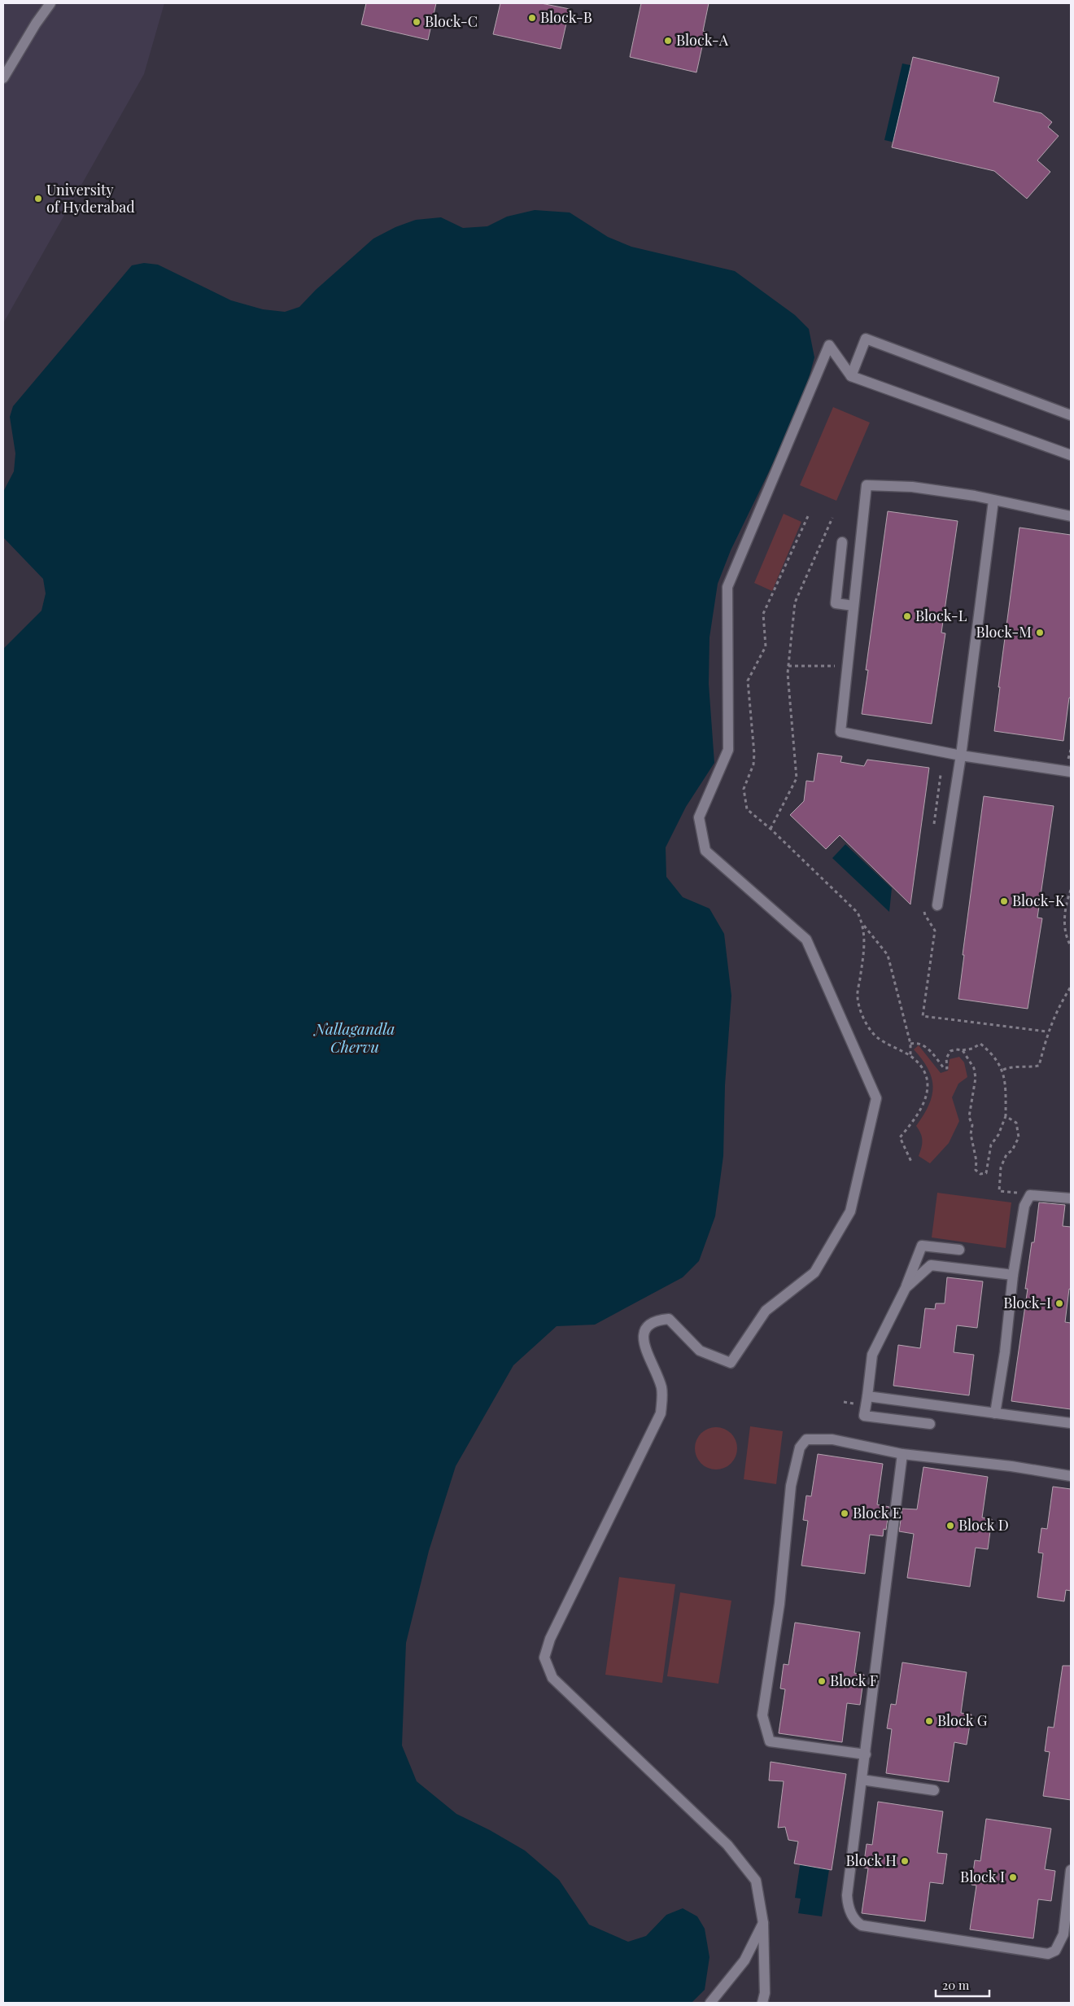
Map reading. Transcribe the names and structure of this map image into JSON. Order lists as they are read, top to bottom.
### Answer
{
  "water": ["Nallagandla Chervu"],
  "places": [
    "Block-B",
    "Block-C",
    "Block-A",
    "University of Hyderabad",
    "Block-L",
    "Block-M",
    "Block-K",
    "Block-I",
    "Block E",
    "Block D",
    "Block F",
    "Block G",
    "Block H",
    "Block I"
  ],
  "scale_bar": "20 m"
}
